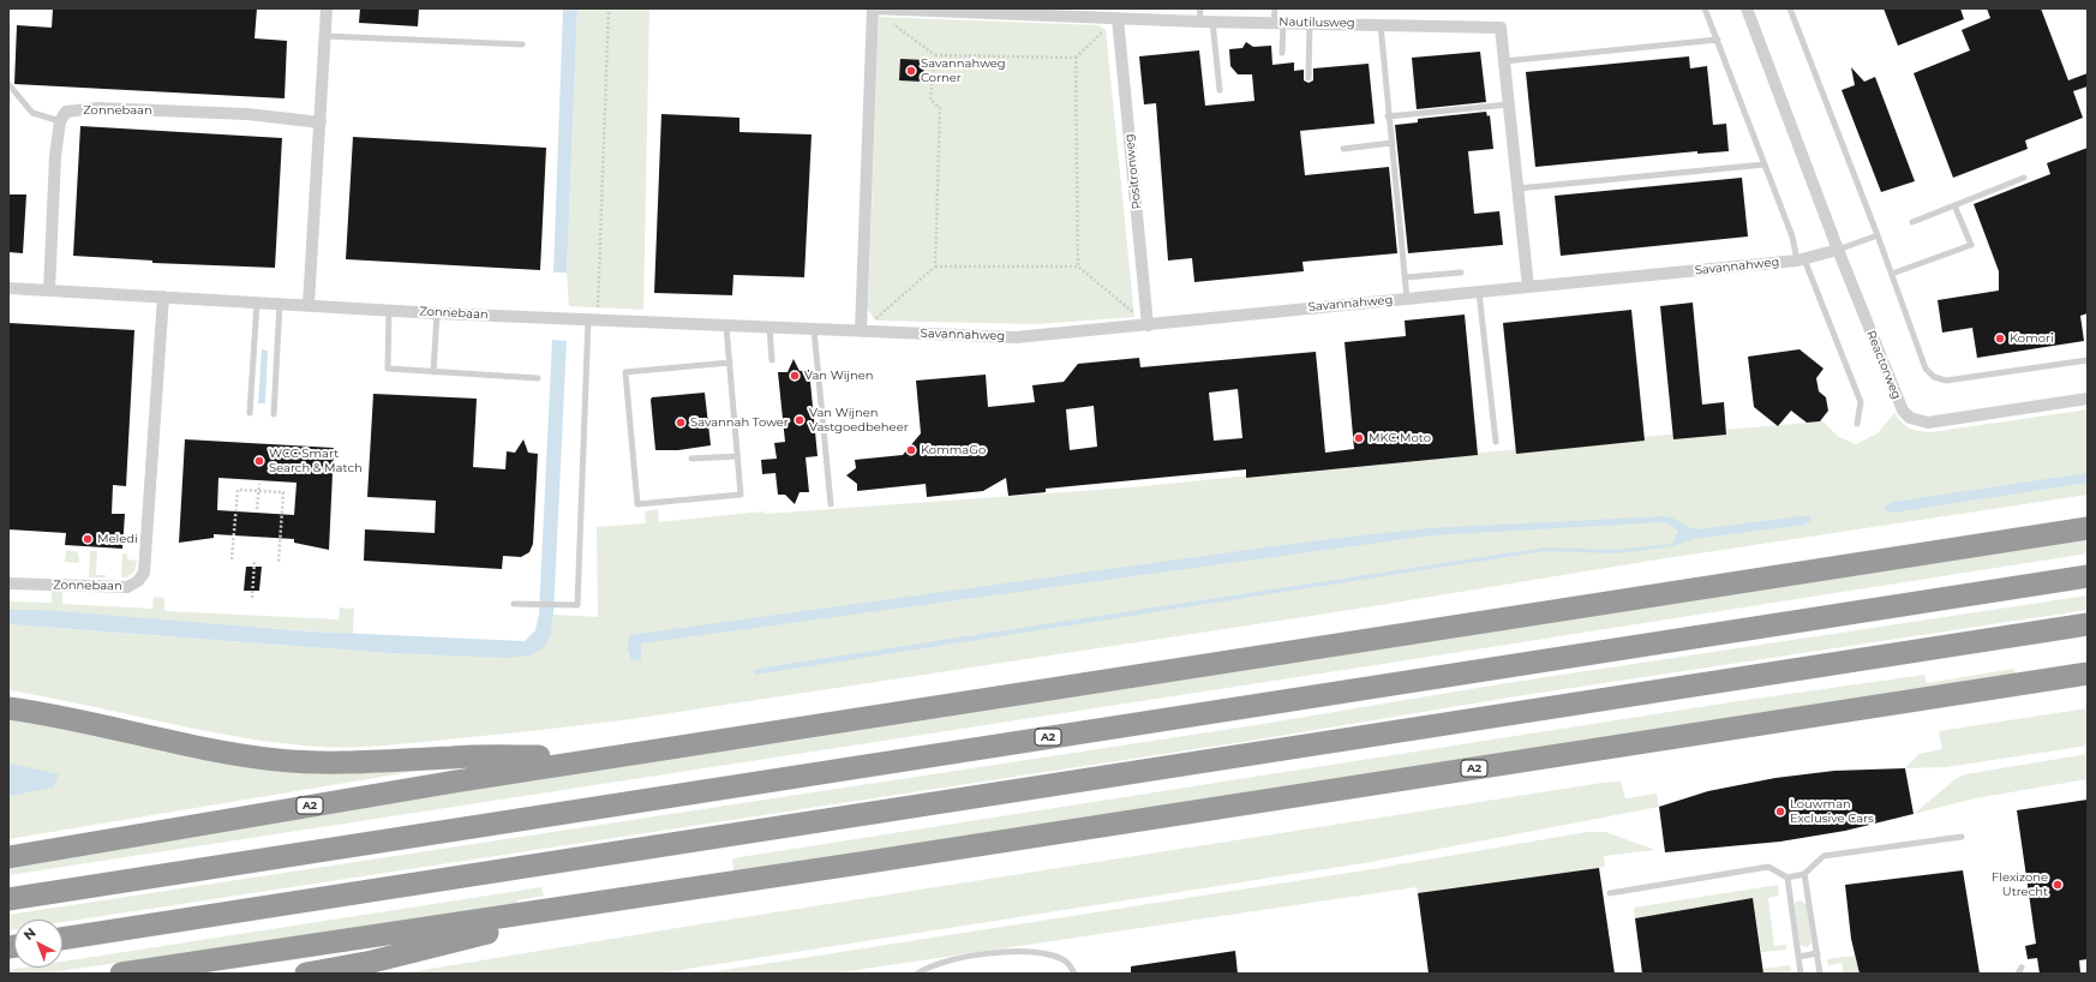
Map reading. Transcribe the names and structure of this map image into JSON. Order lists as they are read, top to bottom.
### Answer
{
  "streets": {
    "highway": ["A2"],
    "street": [
      "Nautilusweg",
      "Zonnebaan",
      "Positronweg",
      "Savannahweg",
      "Reactorweg"
    ]
  },
  "crossings": [
    ["Nautilusweg", "Positronweg"],
    ["Nautilusweg", "Savannahweg"],
    ["Zonnebaan", "Savannahweg"],
    ["Positronweg", "Savannahweg"],
    ["Savannahweg", "Reactorweg"]
  ],
  "places": [
    "Savannahweg Corner",
    "Komori",
    "Van Wijnen",
    "Van Wijnen Vastgoedbeheer",
    "Savannah Tower",
    "MKC Moto",
    "KommaGo",
    "WCC Smart Search & Match",
    "Meledi",
    "Louwman Exclusive Cars",
    "Flexizone Utrecht"
  ],
  "north": "top left"
}
